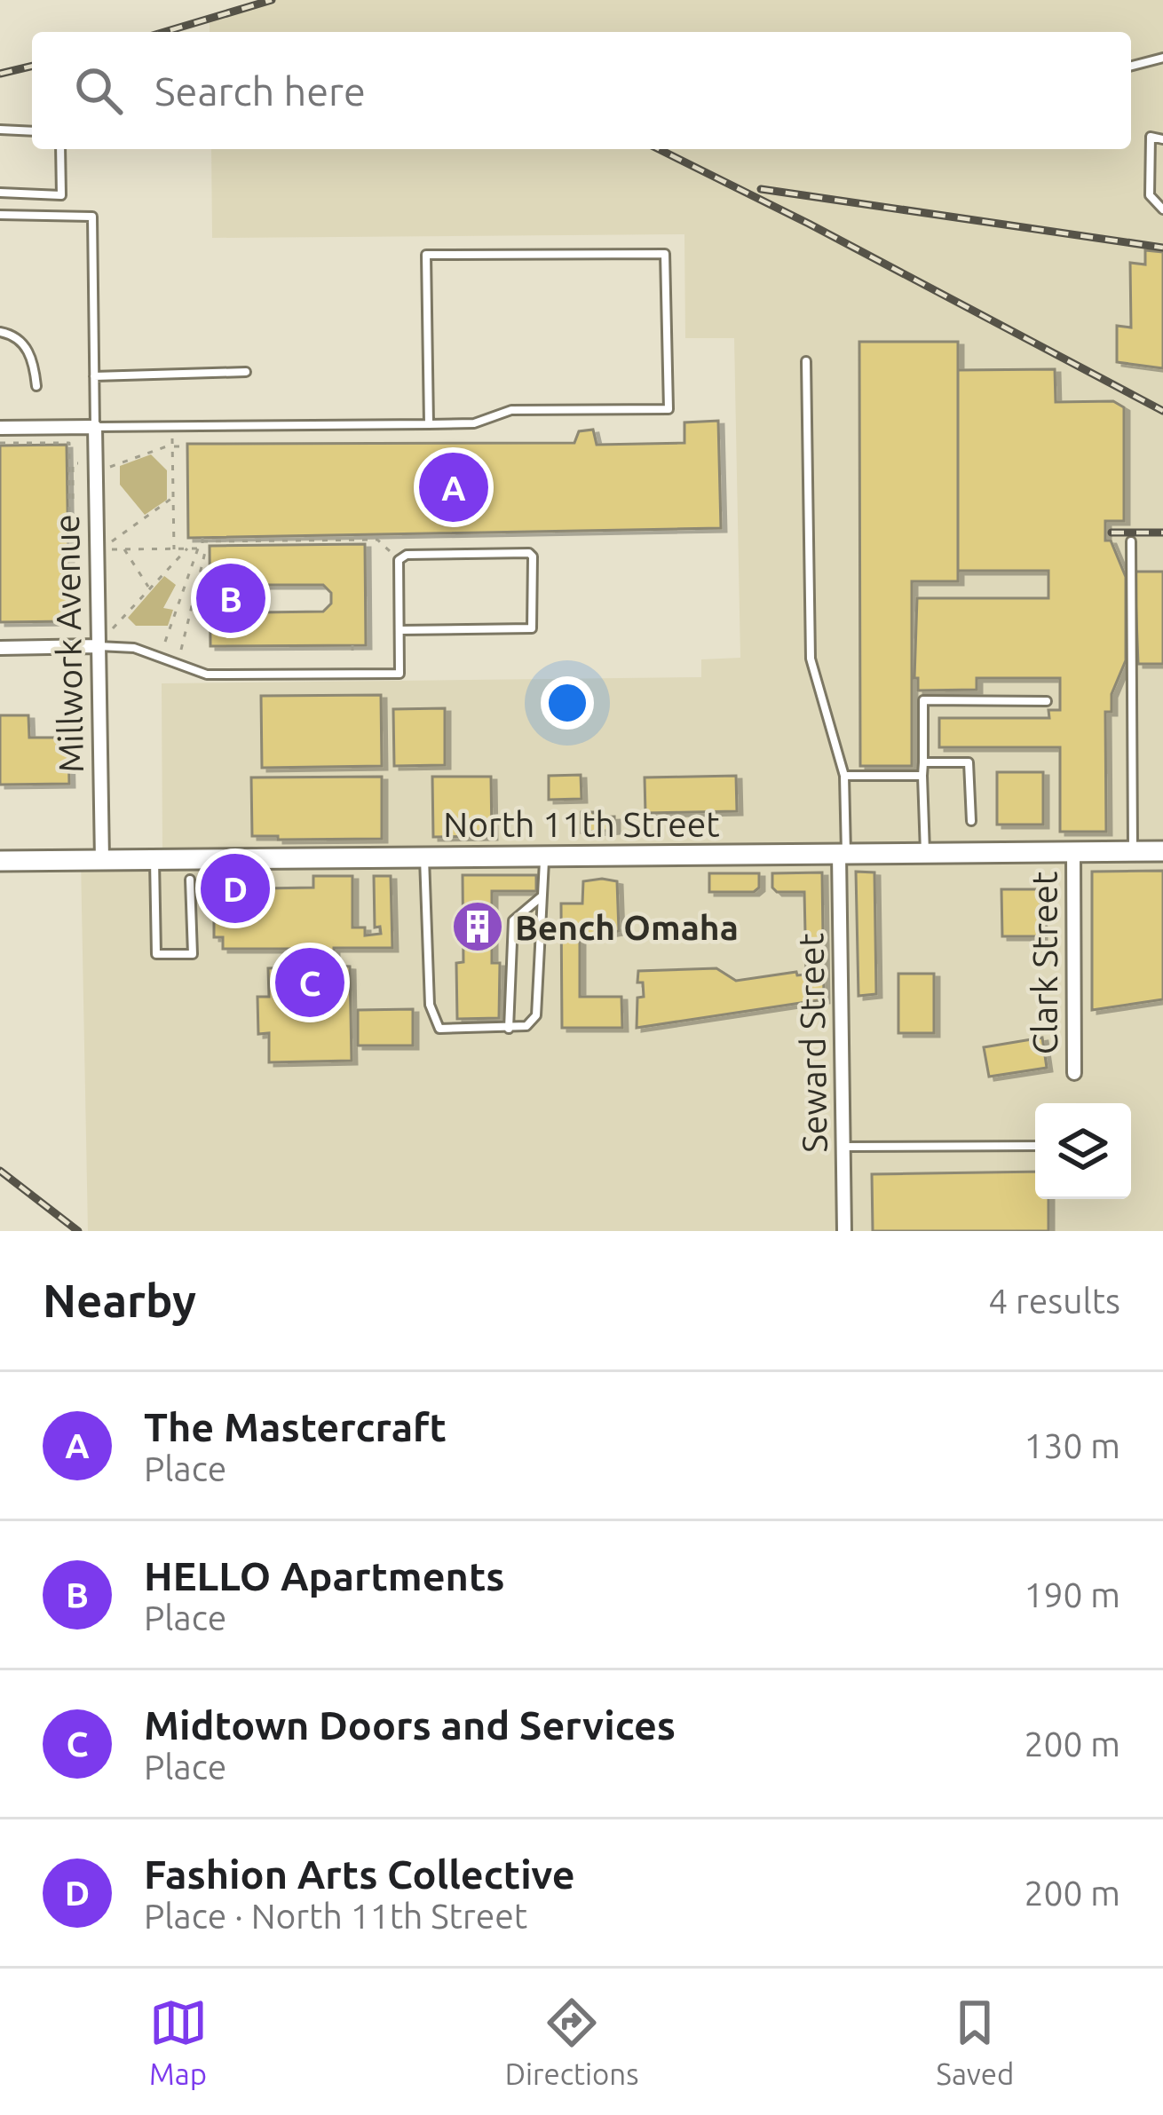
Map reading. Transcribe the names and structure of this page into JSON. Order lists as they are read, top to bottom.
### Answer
{
  "streets": {
    "street": [
      "Millwork Avenue",
      "North 11th Street",
      "Clark Street",
      "Seward Street"
    ]
  },
  "crossings": [
    ["Millwork Avenue", "North 11th Street"],
    ["North 11th Street", "Clark Street"],
    ["North 11th Street", "Seward Street"]
  ],
  "places": {
    "building": ["Bench Omaha"]
  },
  "page": {
    "search": "Search here",
    "pins": [
      "A",
      "B",
      "D",
      "C"
    ],
    "heading": ["Nearby", "4 results"],
    "list": [
      {
        "mark": "A",
        "name": "The Mastercraft",
        "note": "Place",
        "value": "130 m"
      },
      {
        "mark": "B",
        "name": "HELLO Apartments",
        "note": "Place",
        "value": "190 m"
      },
      {
        "mark": "C",
        "name": "Midtown Doors and Services",
        "note": "Place",
        "value": "200 m"
      },
      {
        "mark": "D",
        "name": "Fashion Arts Collective",
        "note": "Place · North 11th Street",
        "value": "200 m"
      }
    ],
    "nav": ["Map", "Directions", "Saved"]
  }
}
